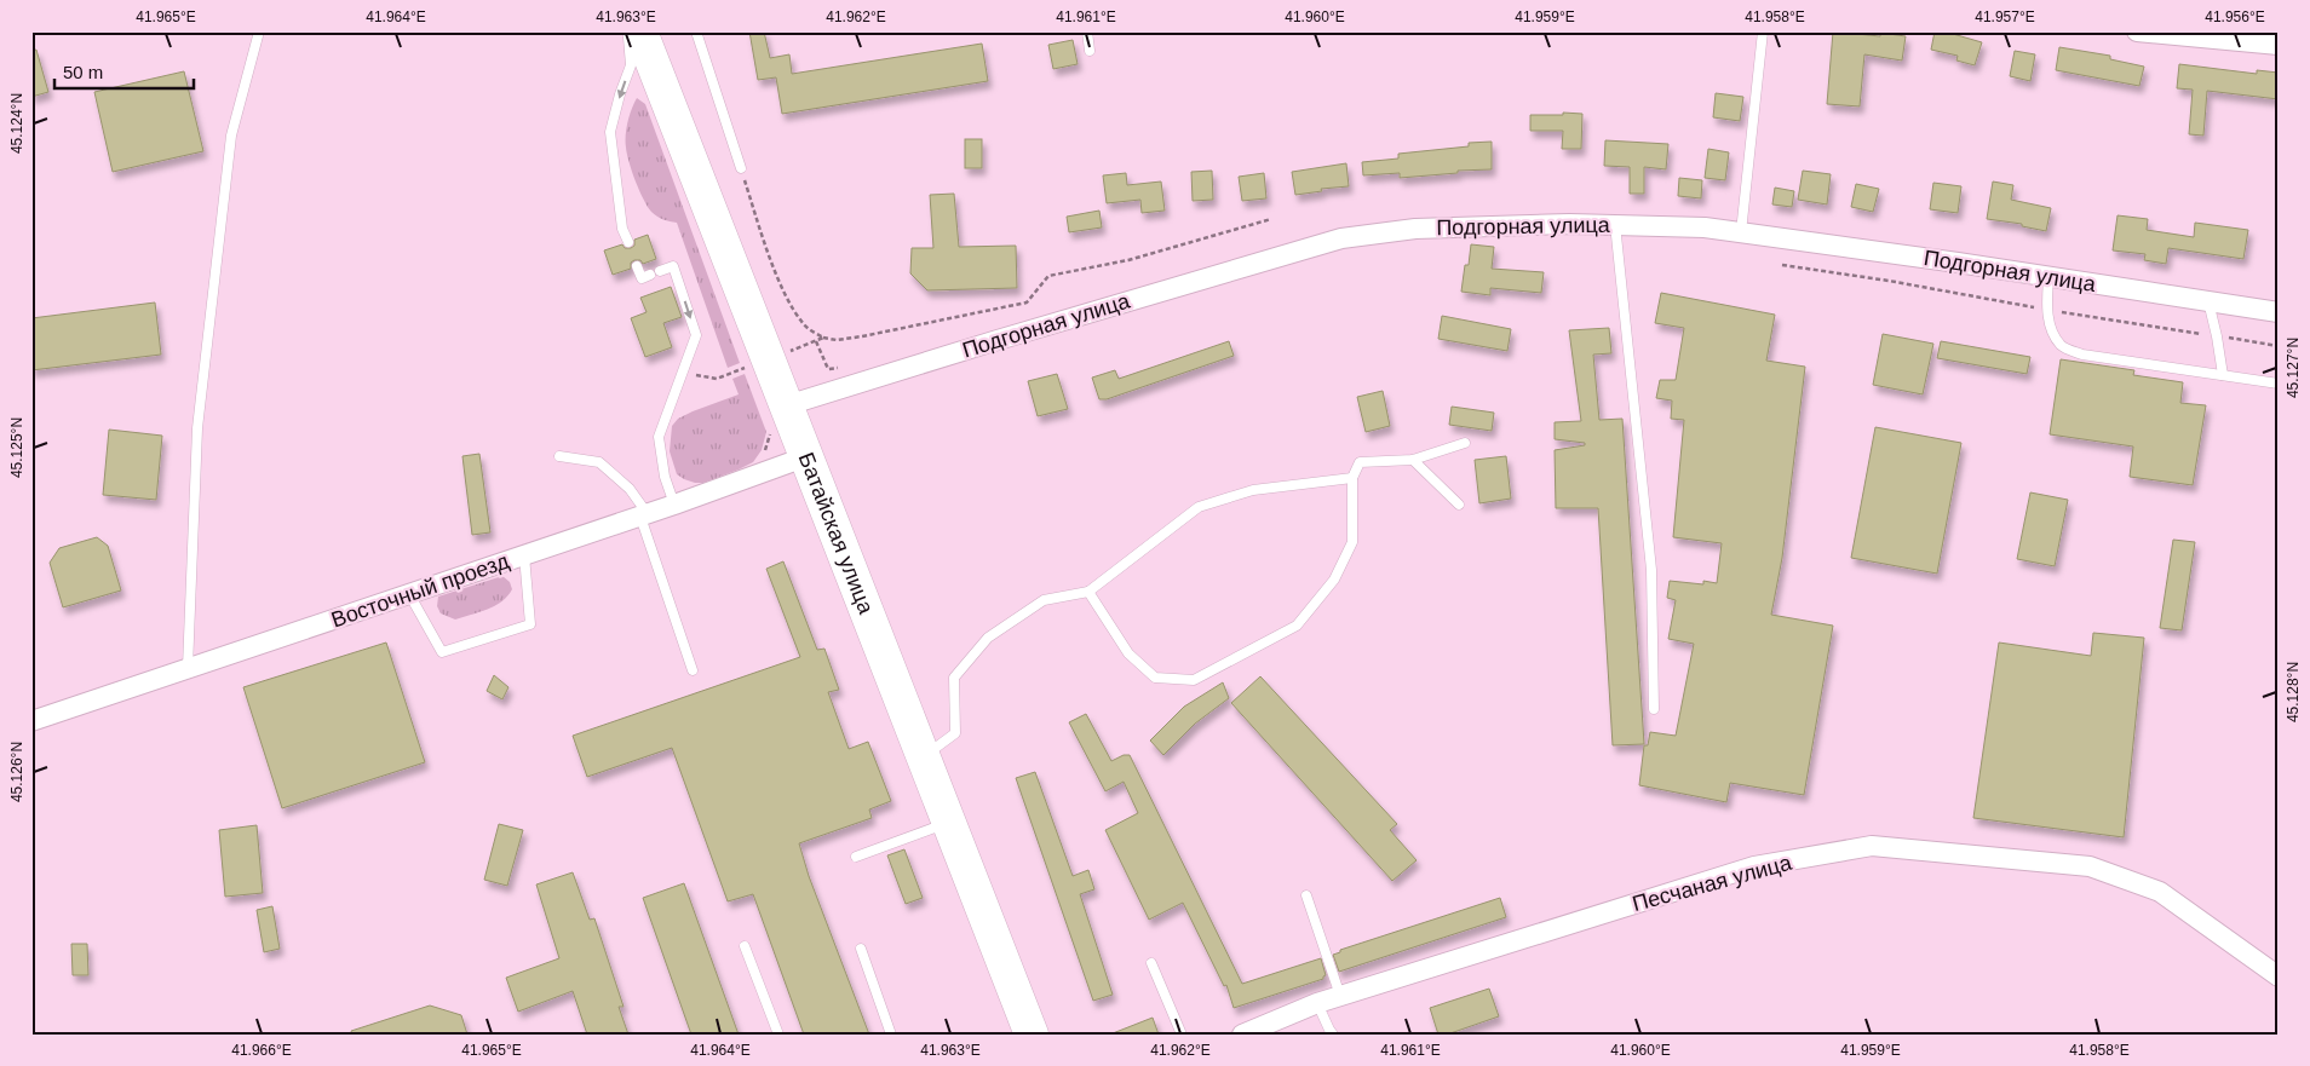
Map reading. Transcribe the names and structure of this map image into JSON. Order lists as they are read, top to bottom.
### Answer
{
  "streets": {
    "highway": ["Батайская улица"],
    "street": ["Подгорная улица", "Восточный проезд", "Песчаная улица"]
  },
  "crossings": [
    ["Подгорная улица", "Батайская улица"],
    ["Батайская улица", "Восточный проезд"]
  ],
  "scale_bar": "50 m",
  "coordinates": [
    "41.965°E",
    "41.964°E",
    "41.963°E",
    "41.962°E",
    "41.961°E",
    "41.960°E",
    "41.959°E",
    "41.958°E",
    "41.957°E",
    "41.956°E",
    "45.124°N",
    "45.127°N",
    "45.125°N",
    "45.128°N",
    "45.126°N",
    "41.966°E"
  ]
}
